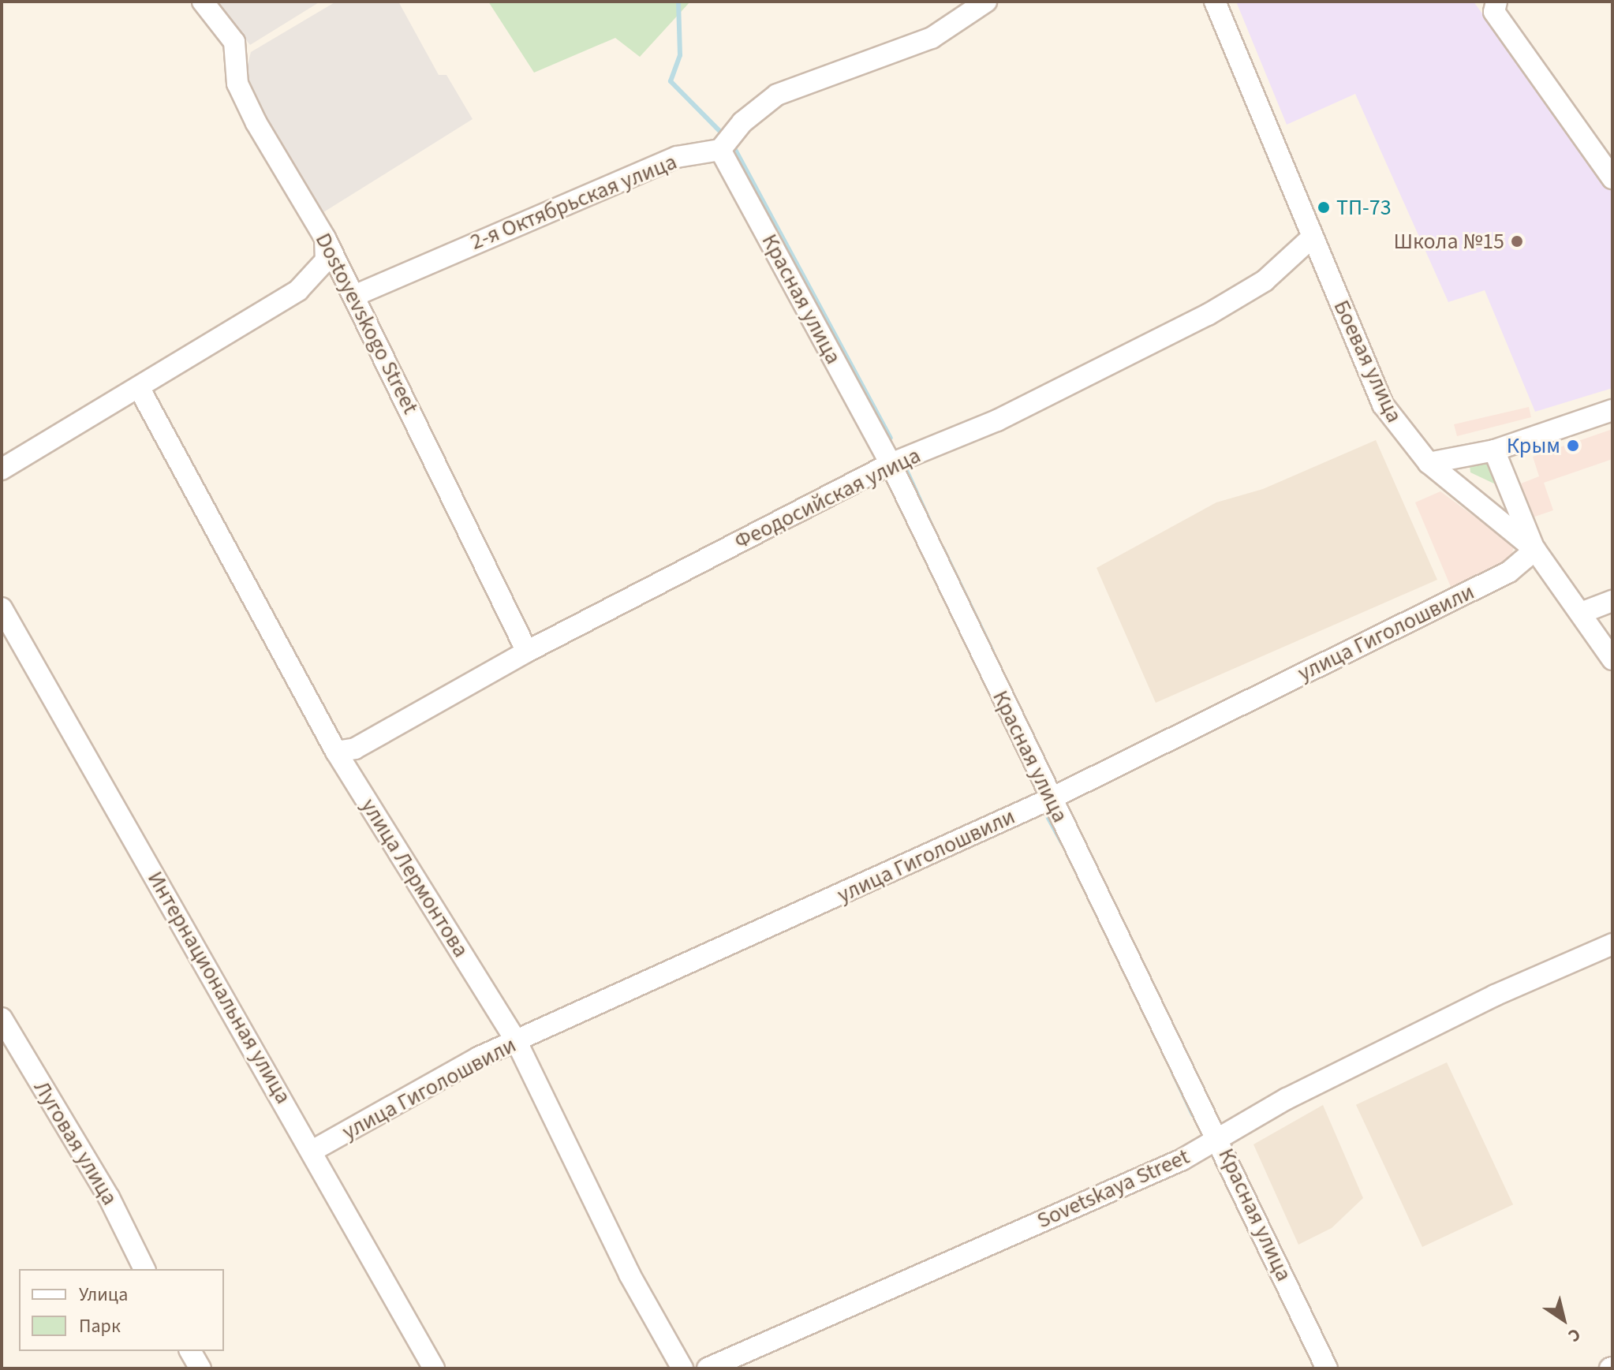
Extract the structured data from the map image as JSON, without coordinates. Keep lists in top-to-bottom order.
{
  "streets": {
    "street": [
      "2-я Октябрьская улица",
      "Красная улица",
      "Dostoyevskogo Street",
      "Боевая улица",
      "Феодосийская улица",
      "улица Гиголошвили",
      "улица Лермонтова",
      "Интернациональная улица",
      "Луговая улица",
      "Sovetskaya Street"
    ]
  },
  "crossings": [
    ["2-я Октябрьская улица", "Красная улица"],
    ["2-я Октябрьская улица", "Dostoyevskogo Street"],
    ["Красная улица", "Феодосийская улица"],
    ["Красная улица", "улица Гиголошвили"],
    ["Красная улица", "Sovetskaya Street"],
    ["Dostoyevskogo Street", "Феодосийская улица"],
    ["Боевая улица", "Феодосийская улица"],
    ["Боевая улица", "улица Гиголошвили"],
    ["Феодосийская улица", "улица Лермонтова"],
    ["улица Гиголошвили", "улица Лермонтова"],
    ["улица Гиголошвили", "Интернациональная улица"]
  ],
  "places": ["ТП-73", "Школа №15", "Крым"],
  "legend": ["Улица", "Парк"],
  "north": "bottom right"
}
